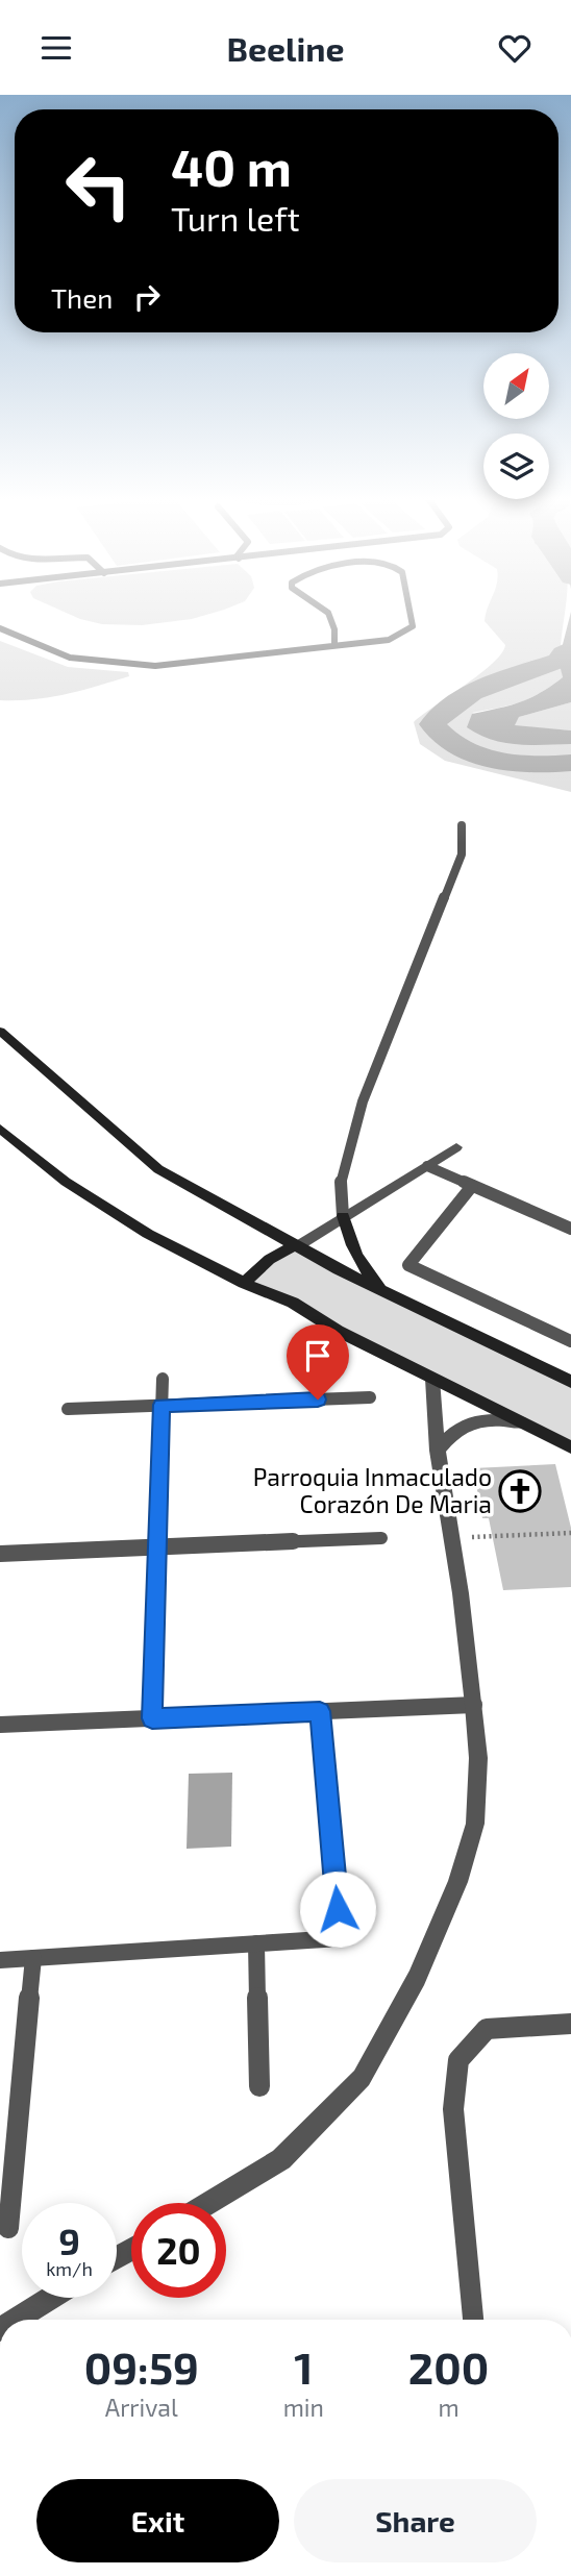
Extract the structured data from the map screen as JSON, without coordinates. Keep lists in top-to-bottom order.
{
  "places": {
    "church": ["Parroquia Inmaculado Corazón De Maria"]
  },
  "north": "top right",
  "page": {
    "header": "Beeline",
    "turn": ["40 m", "Turn left"],
    "then": "Then",
    "speed": "9 km/h",
    "limit": "20",
    "eta": [
      "09:59",
      "Arrival",
      "1",
      "min",
      "200",
      "m"
    ],
    "buttons": ["Exit", "Share"]
  }
}
